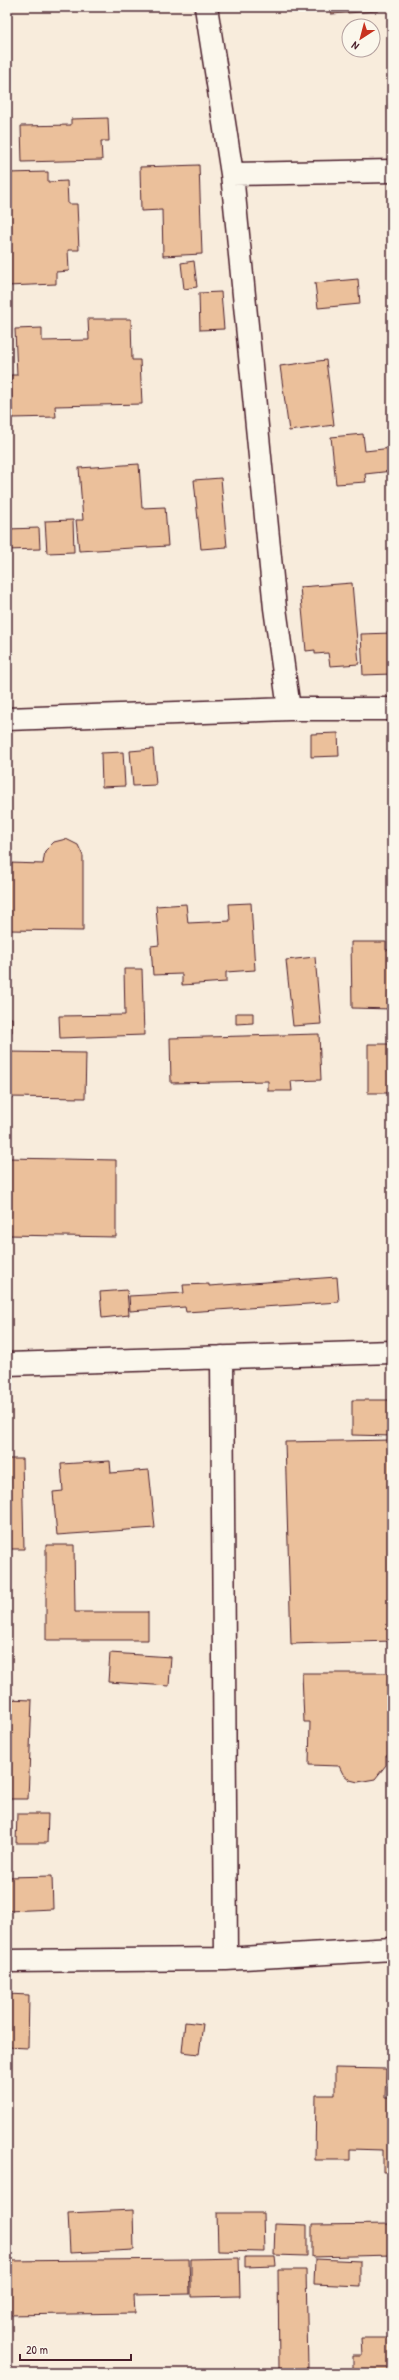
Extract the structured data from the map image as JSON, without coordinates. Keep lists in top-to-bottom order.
{
  "scale_bar": "20 m",
  "north": "bottom left"
}
